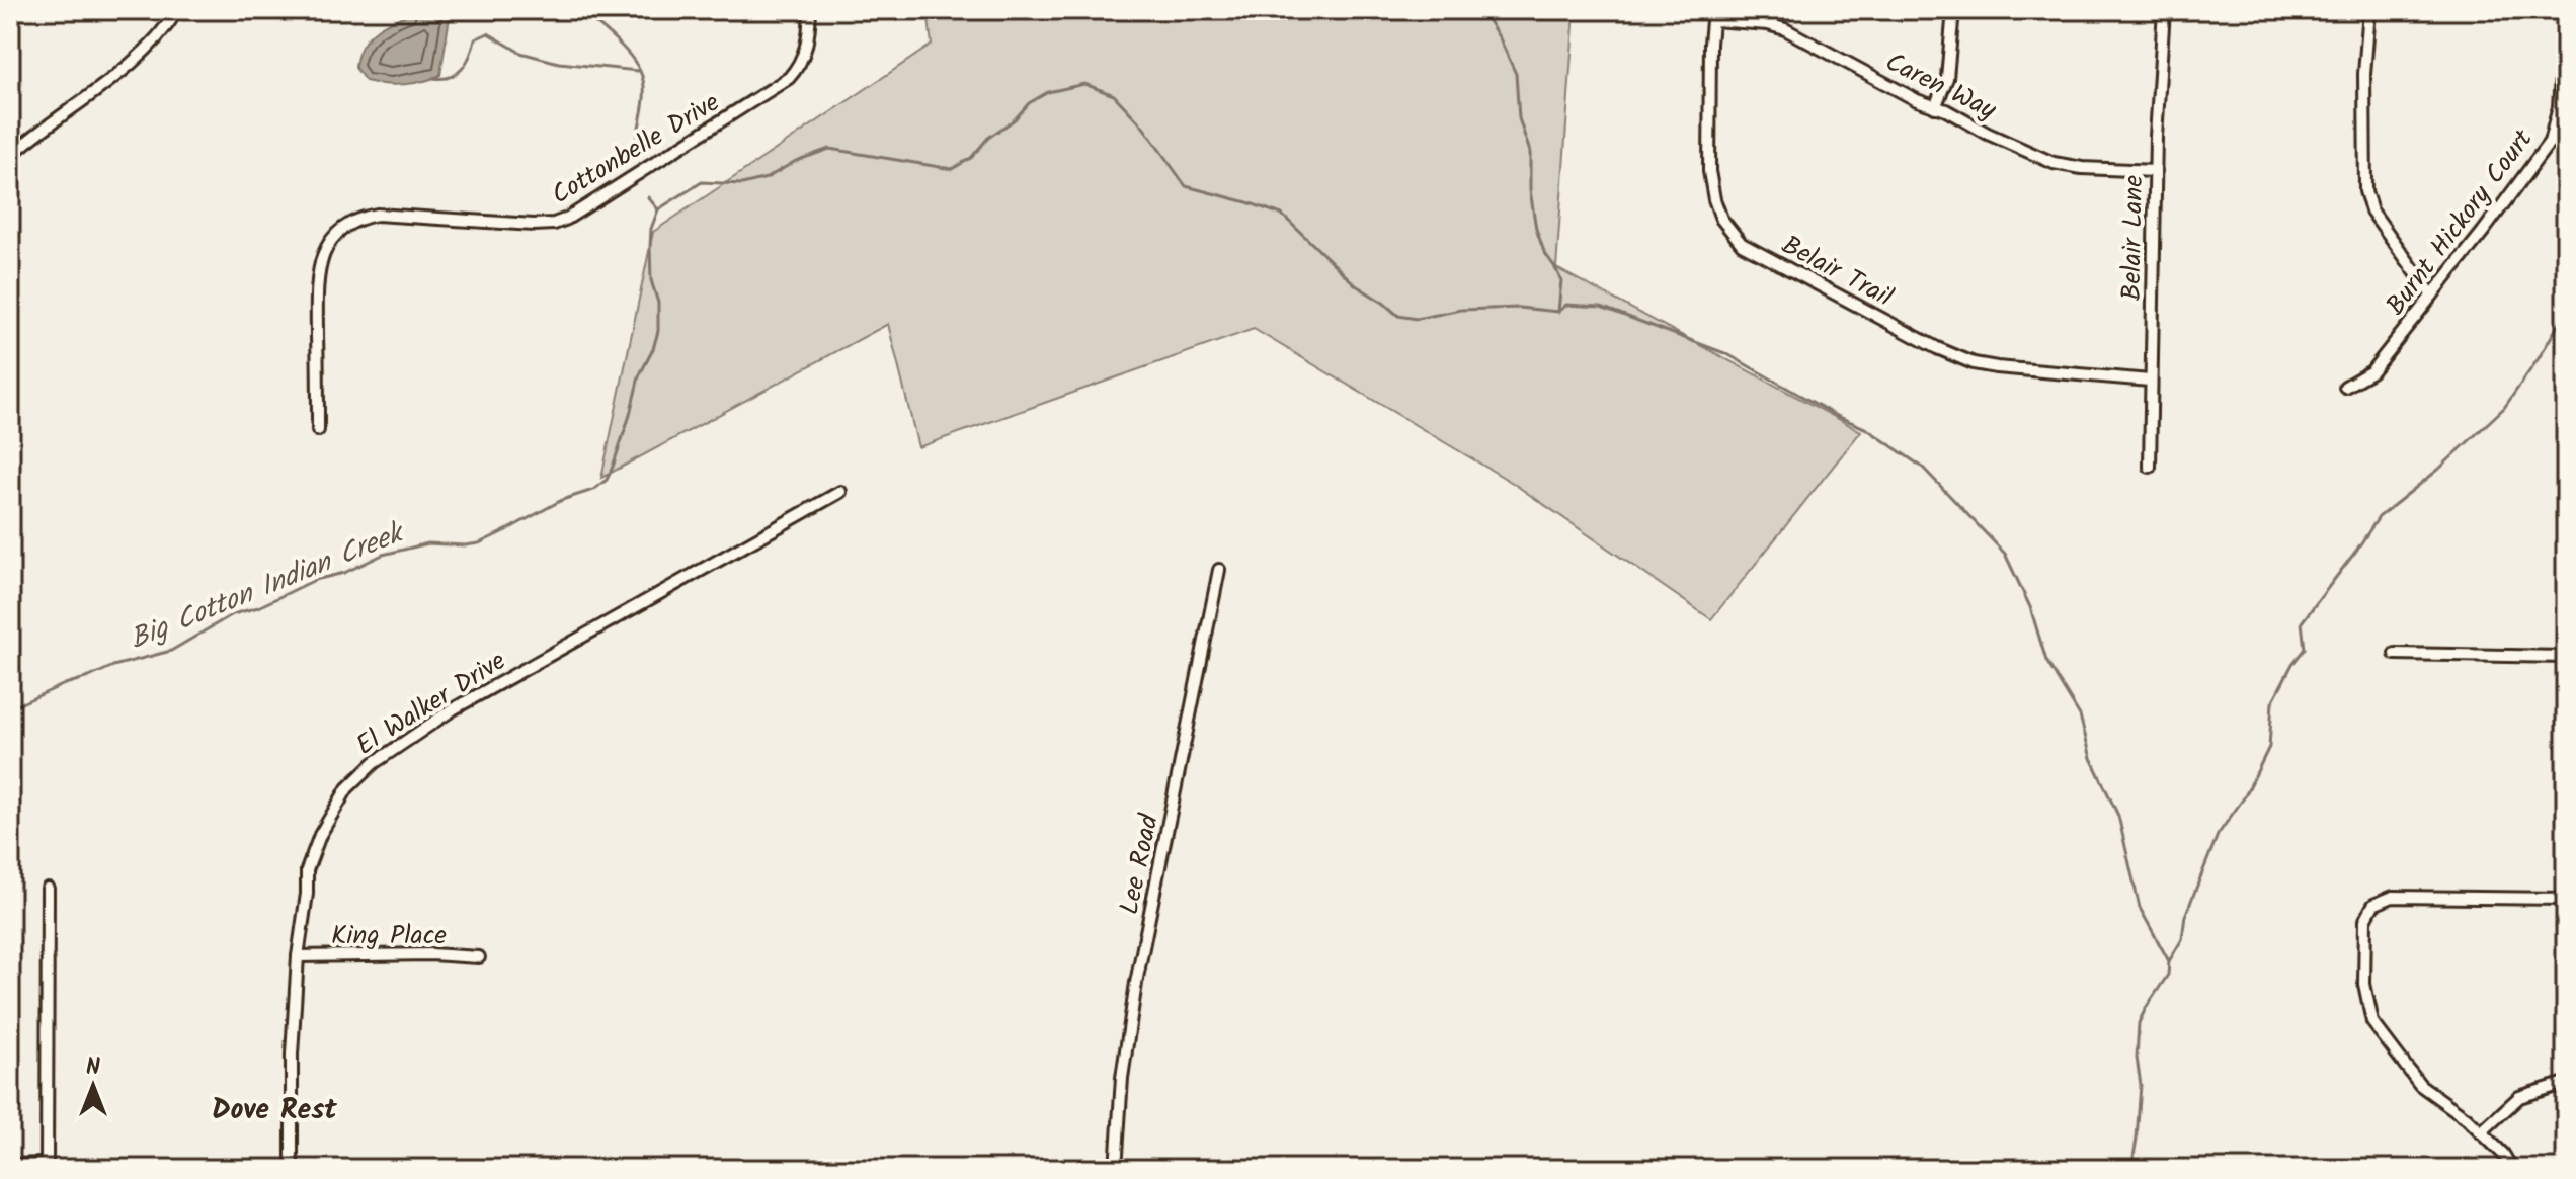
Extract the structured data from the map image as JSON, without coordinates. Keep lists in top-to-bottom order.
{
  "streets": {
    "street": [
      "Caren Way",
      "Cottonbelle Drive",
      "Burnt Hickory Court",
      "Belair Lane",
      "Belair Trail",
      "El Walker Drive",
      "Lee Road",
      "King Place"
    ]
  },
  "crossings": [
    ["Caren Way", "Belair Lane"],
    ["Caren Way", "Belair Trail"],
    ["Belair Lane", "Belair Trail"],
    ["El Walker Drive", "King Place"]
  ],
  "districts": ["Dove Rest"],
  "water": ["Big Cotton Indian Creek"],
  "north": "top"
}
